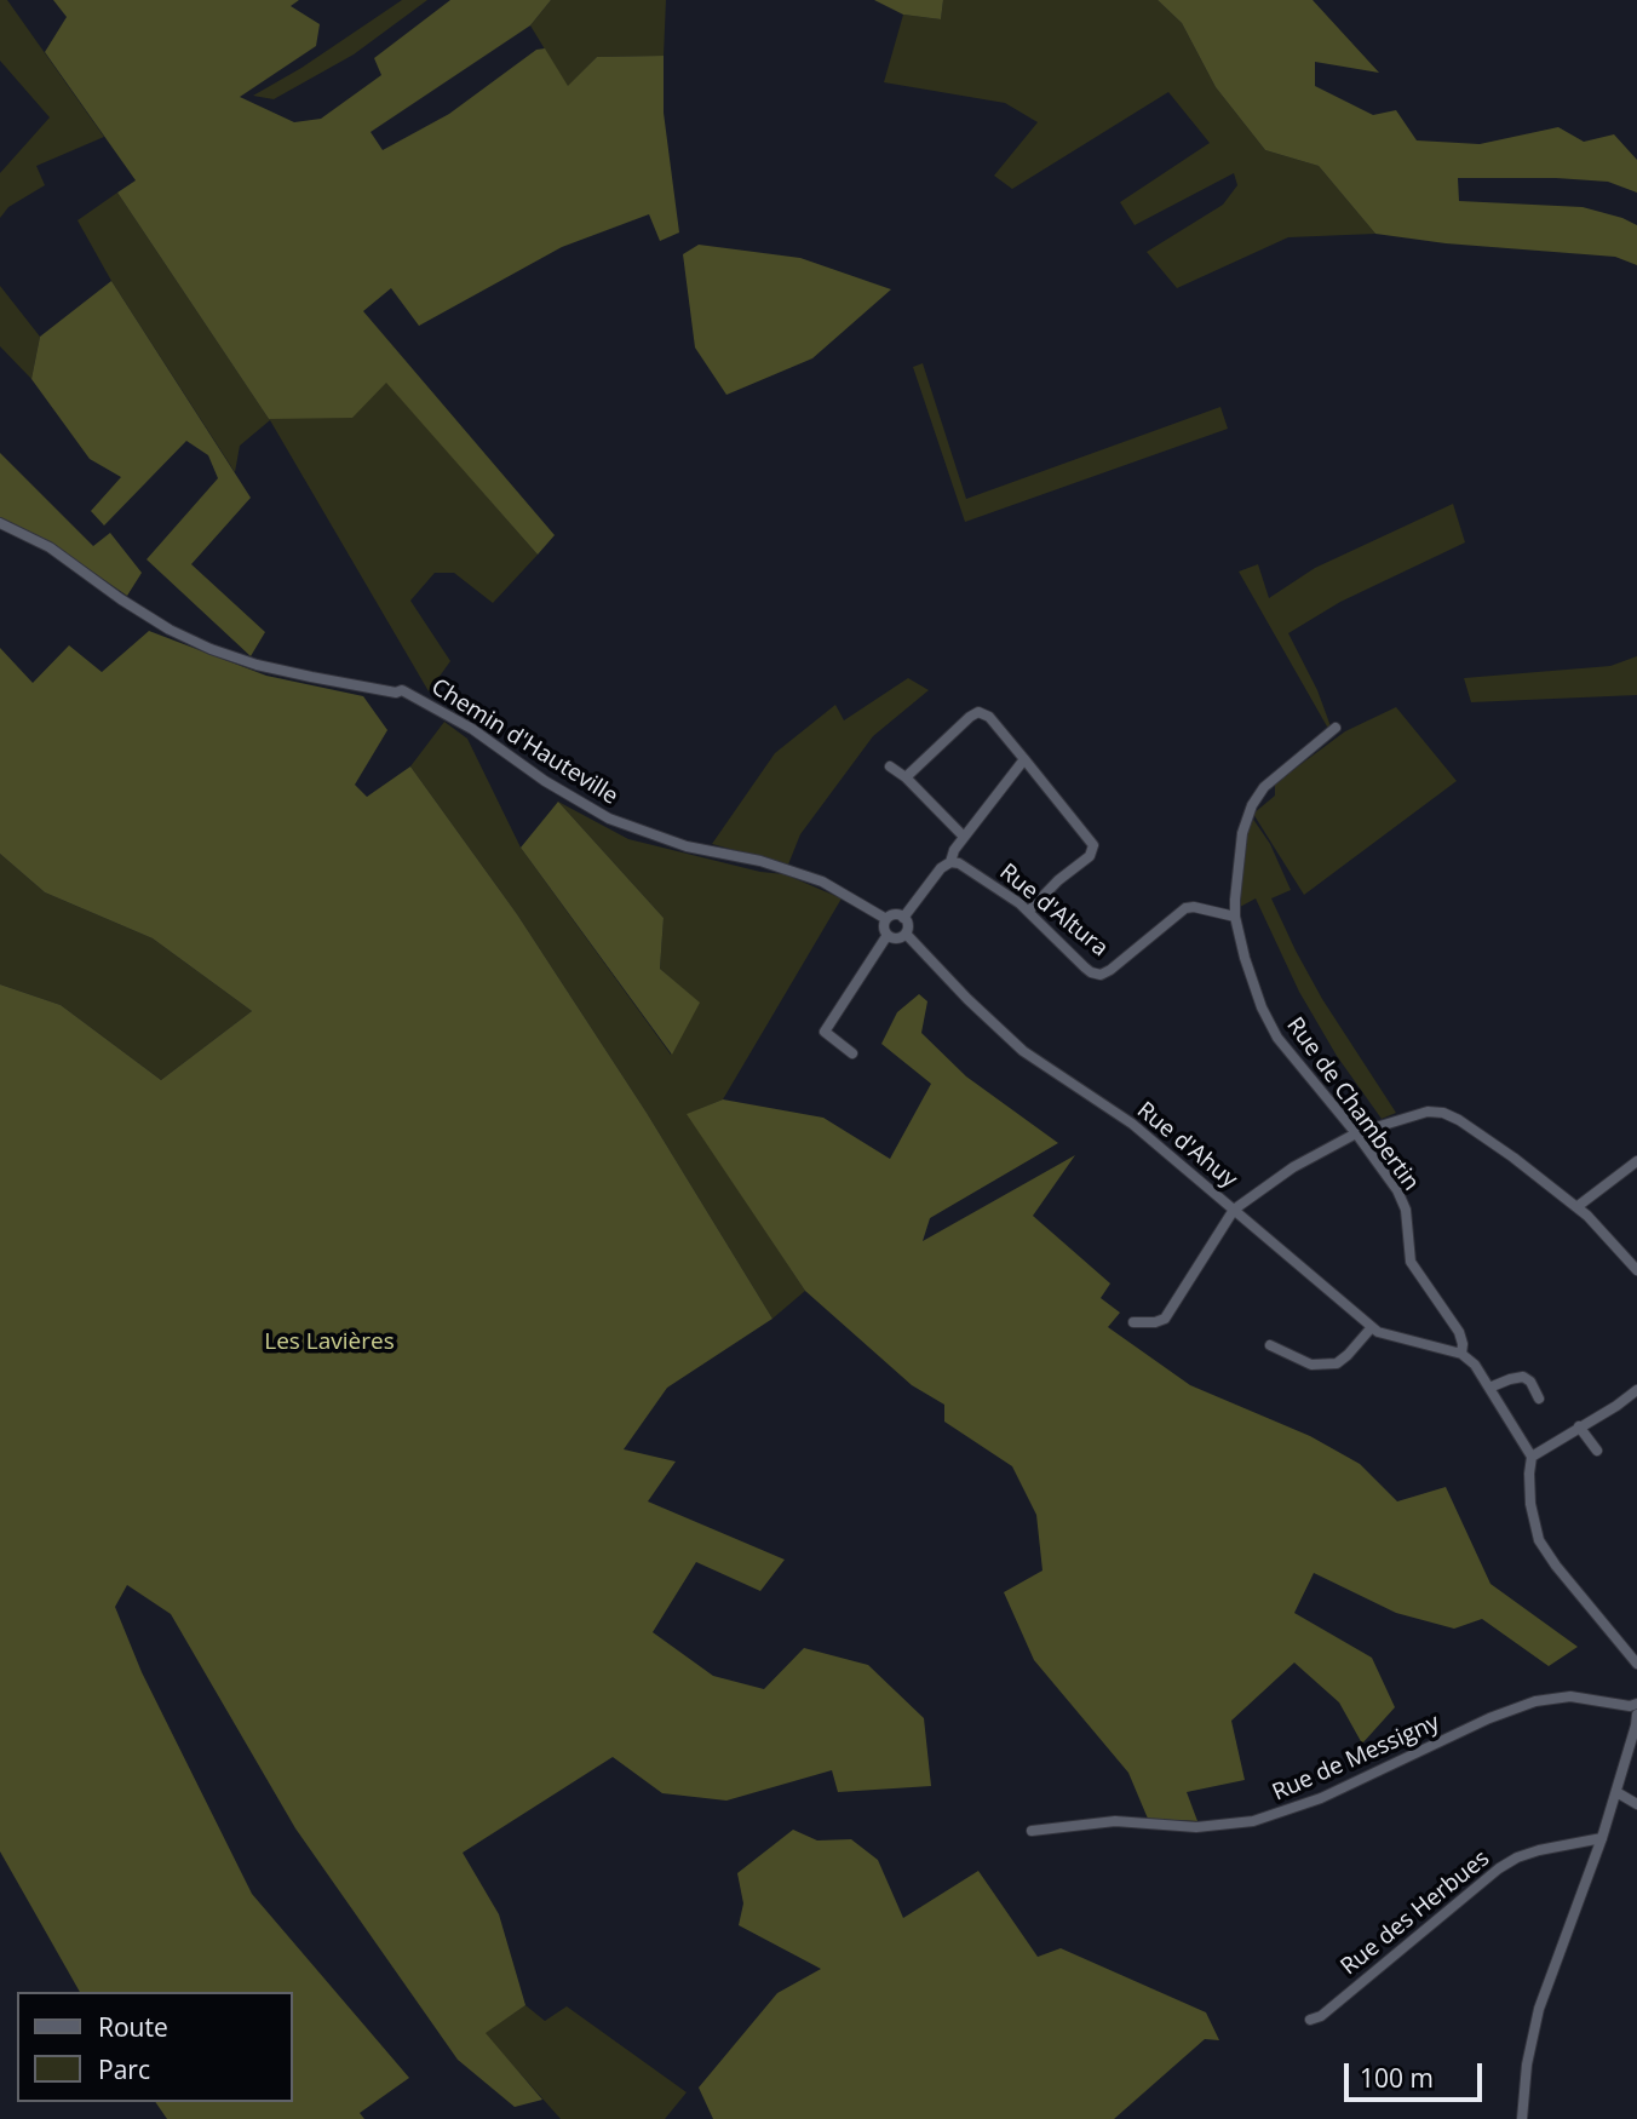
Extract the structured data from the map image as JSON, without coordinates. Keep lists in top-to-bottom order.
{
  "streets": {
    "street": [
      "Chemin d'Hauteville",
      "Rue d'Altura",
      "Rue de Chambertin",
      "Rue d'Ahuy",
      "Rue de Messigny",
      "Rue des Herbues"
    ]
  },
  "crossings": [
    ["Chemin d'Hauteville", "Rue d'Ahuy"],
    ["Rue d'Altura", "Rue de Chambertin"],
    ["Rue de Chambertin", "Rue d'Ahuy"]
  ],
  "parks": ["Les Lavières"],
  "legend": ["Route", "Parc"],
  "scale_bar": "100 m"
}
